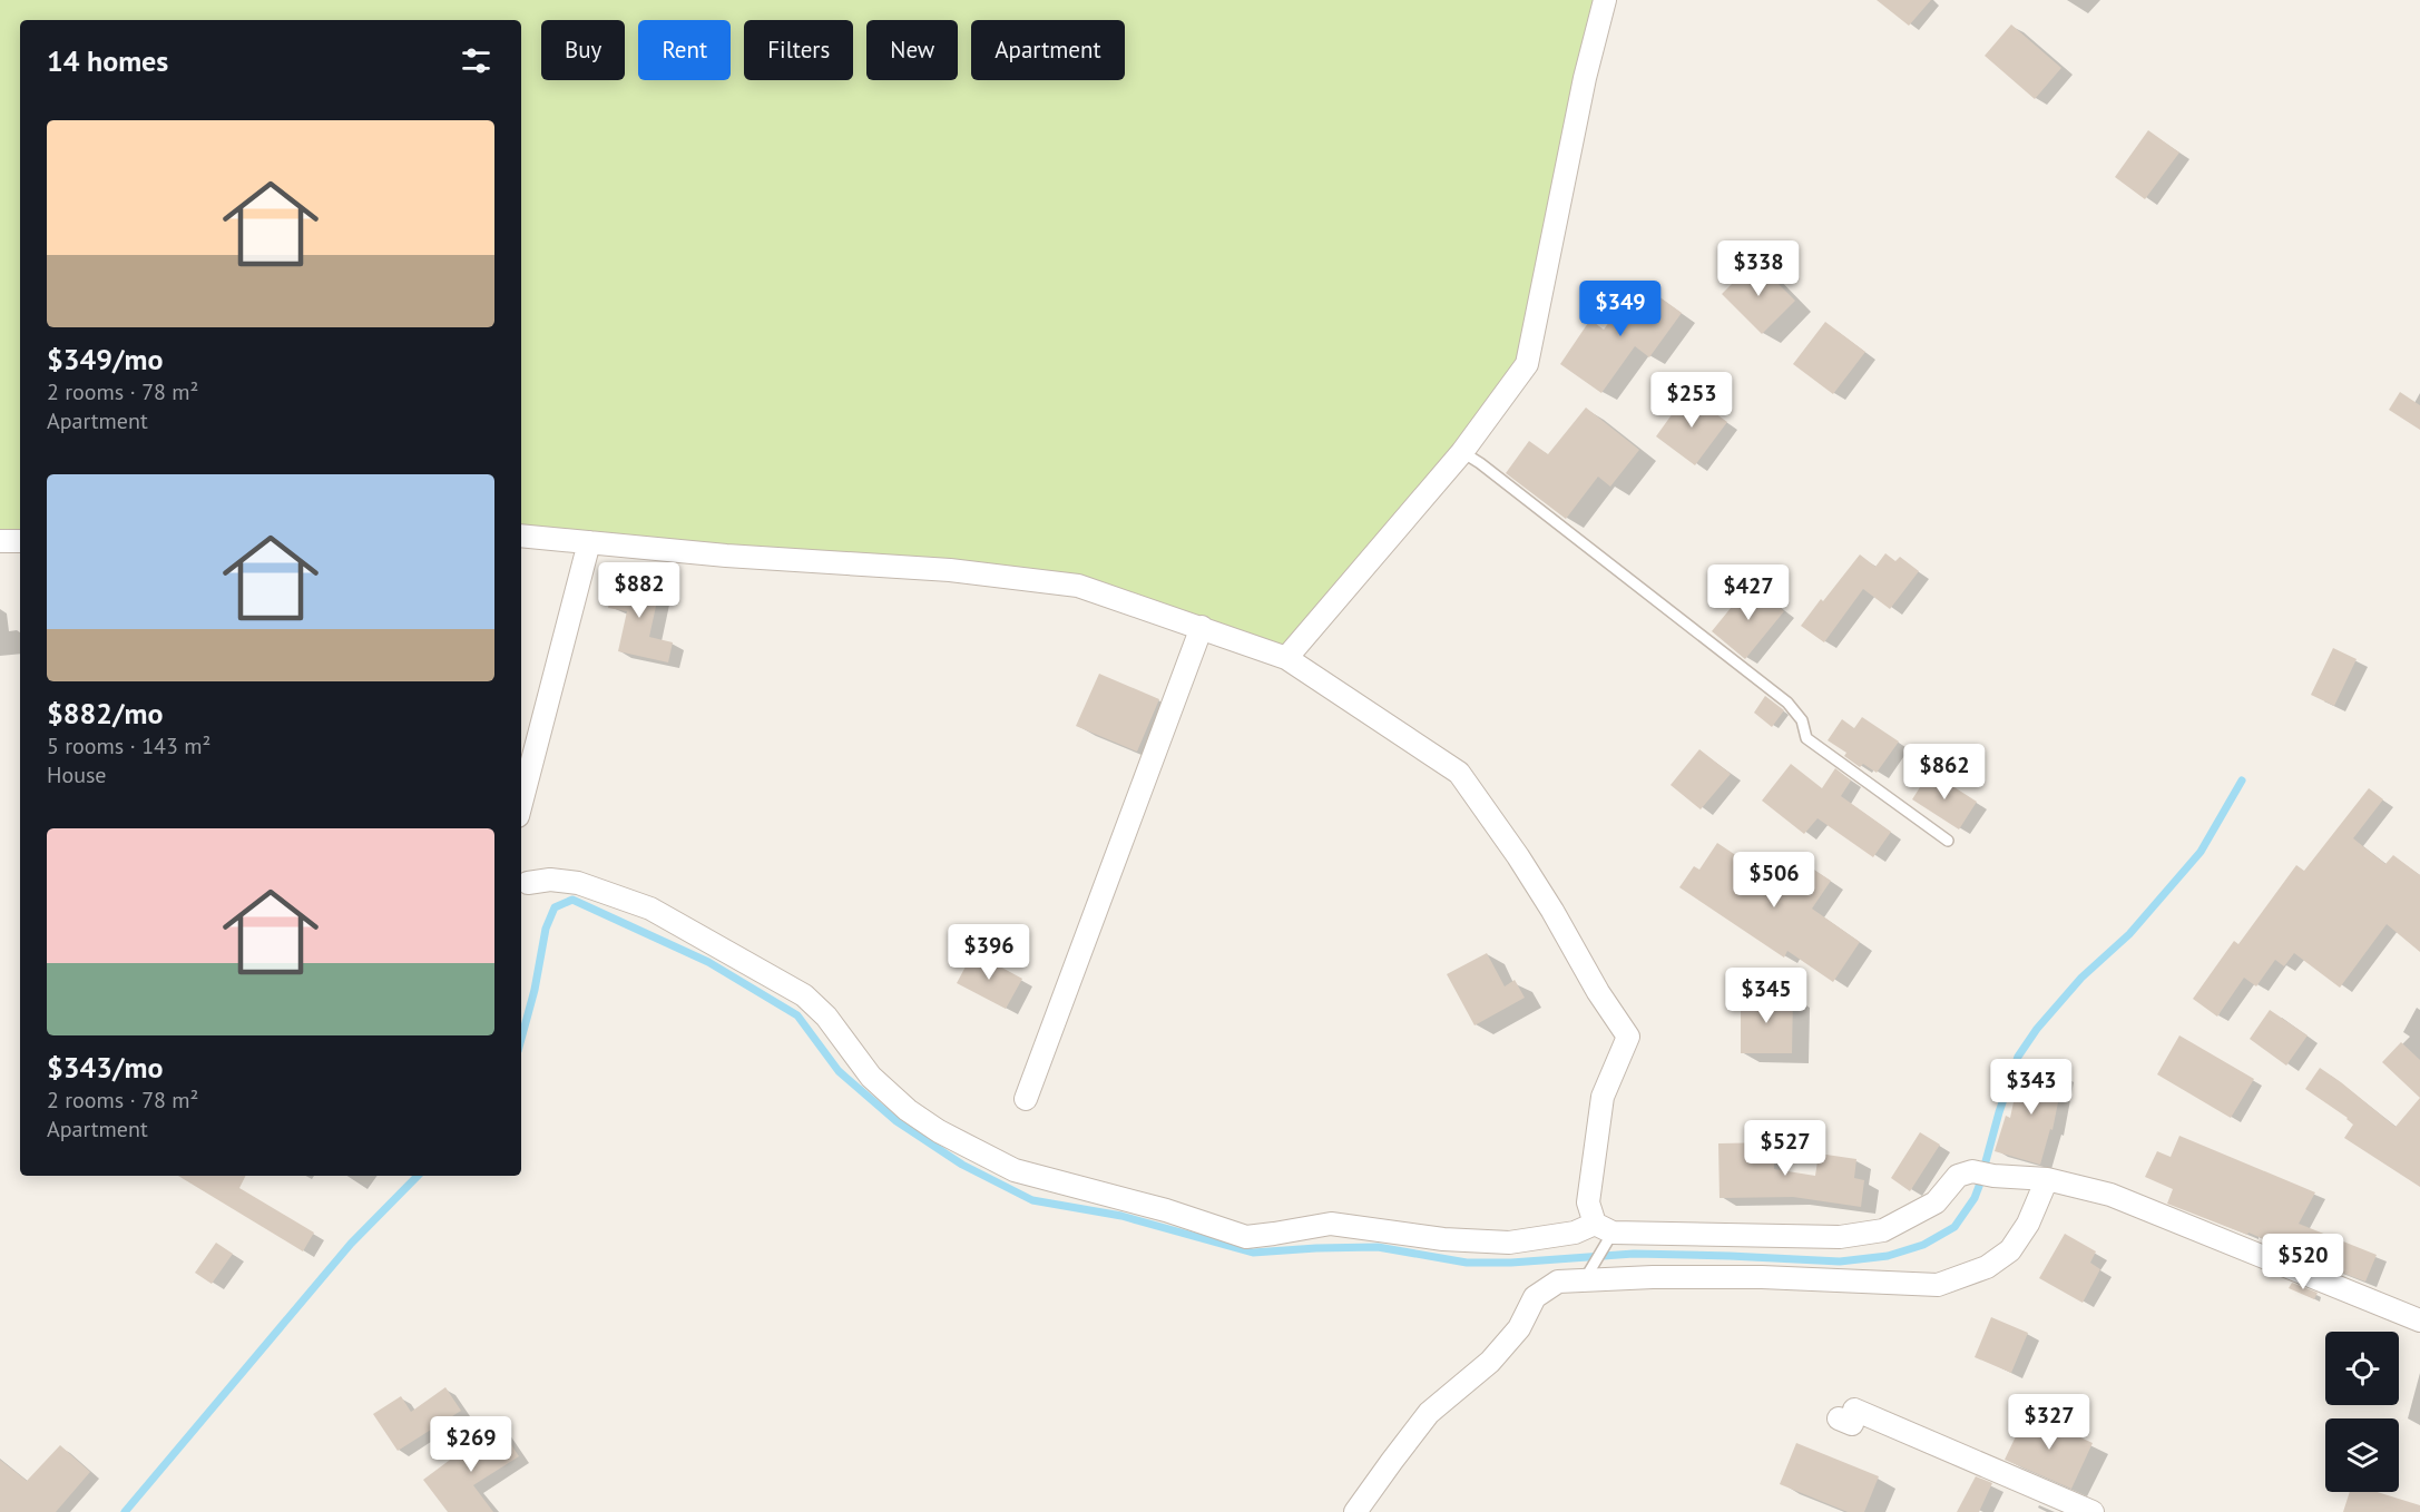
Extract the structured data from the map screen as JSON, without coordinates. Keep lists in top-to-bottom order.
{
  "page": {
    "chip": [
      "Buy",
      "Rent",
      "Filters",
      "New",
      "Apartment"
    ],
    "heading": "14 homes",
    "list": [
      {
        "name": "$349/mo",
        "note": "2 rooms · 78 m² · Apartment"
      },
      {
        "name": "$882/mo",
        "note": "5 rooms · 143 m² · House"
      },
      {
        "name": "$343/mo",
        "note": "2 rooms · 78 m² · Apartment"
      }
    ],
    "price": [
      "$338",
      "$349",
      "$253",
      "$882",
      "$427",
      "$862",
      "$506",
      "$396",
      "$345",
      "$343",
      "$527",
      "$520",
      "$327",
      "$269"
    ]
  }
}
